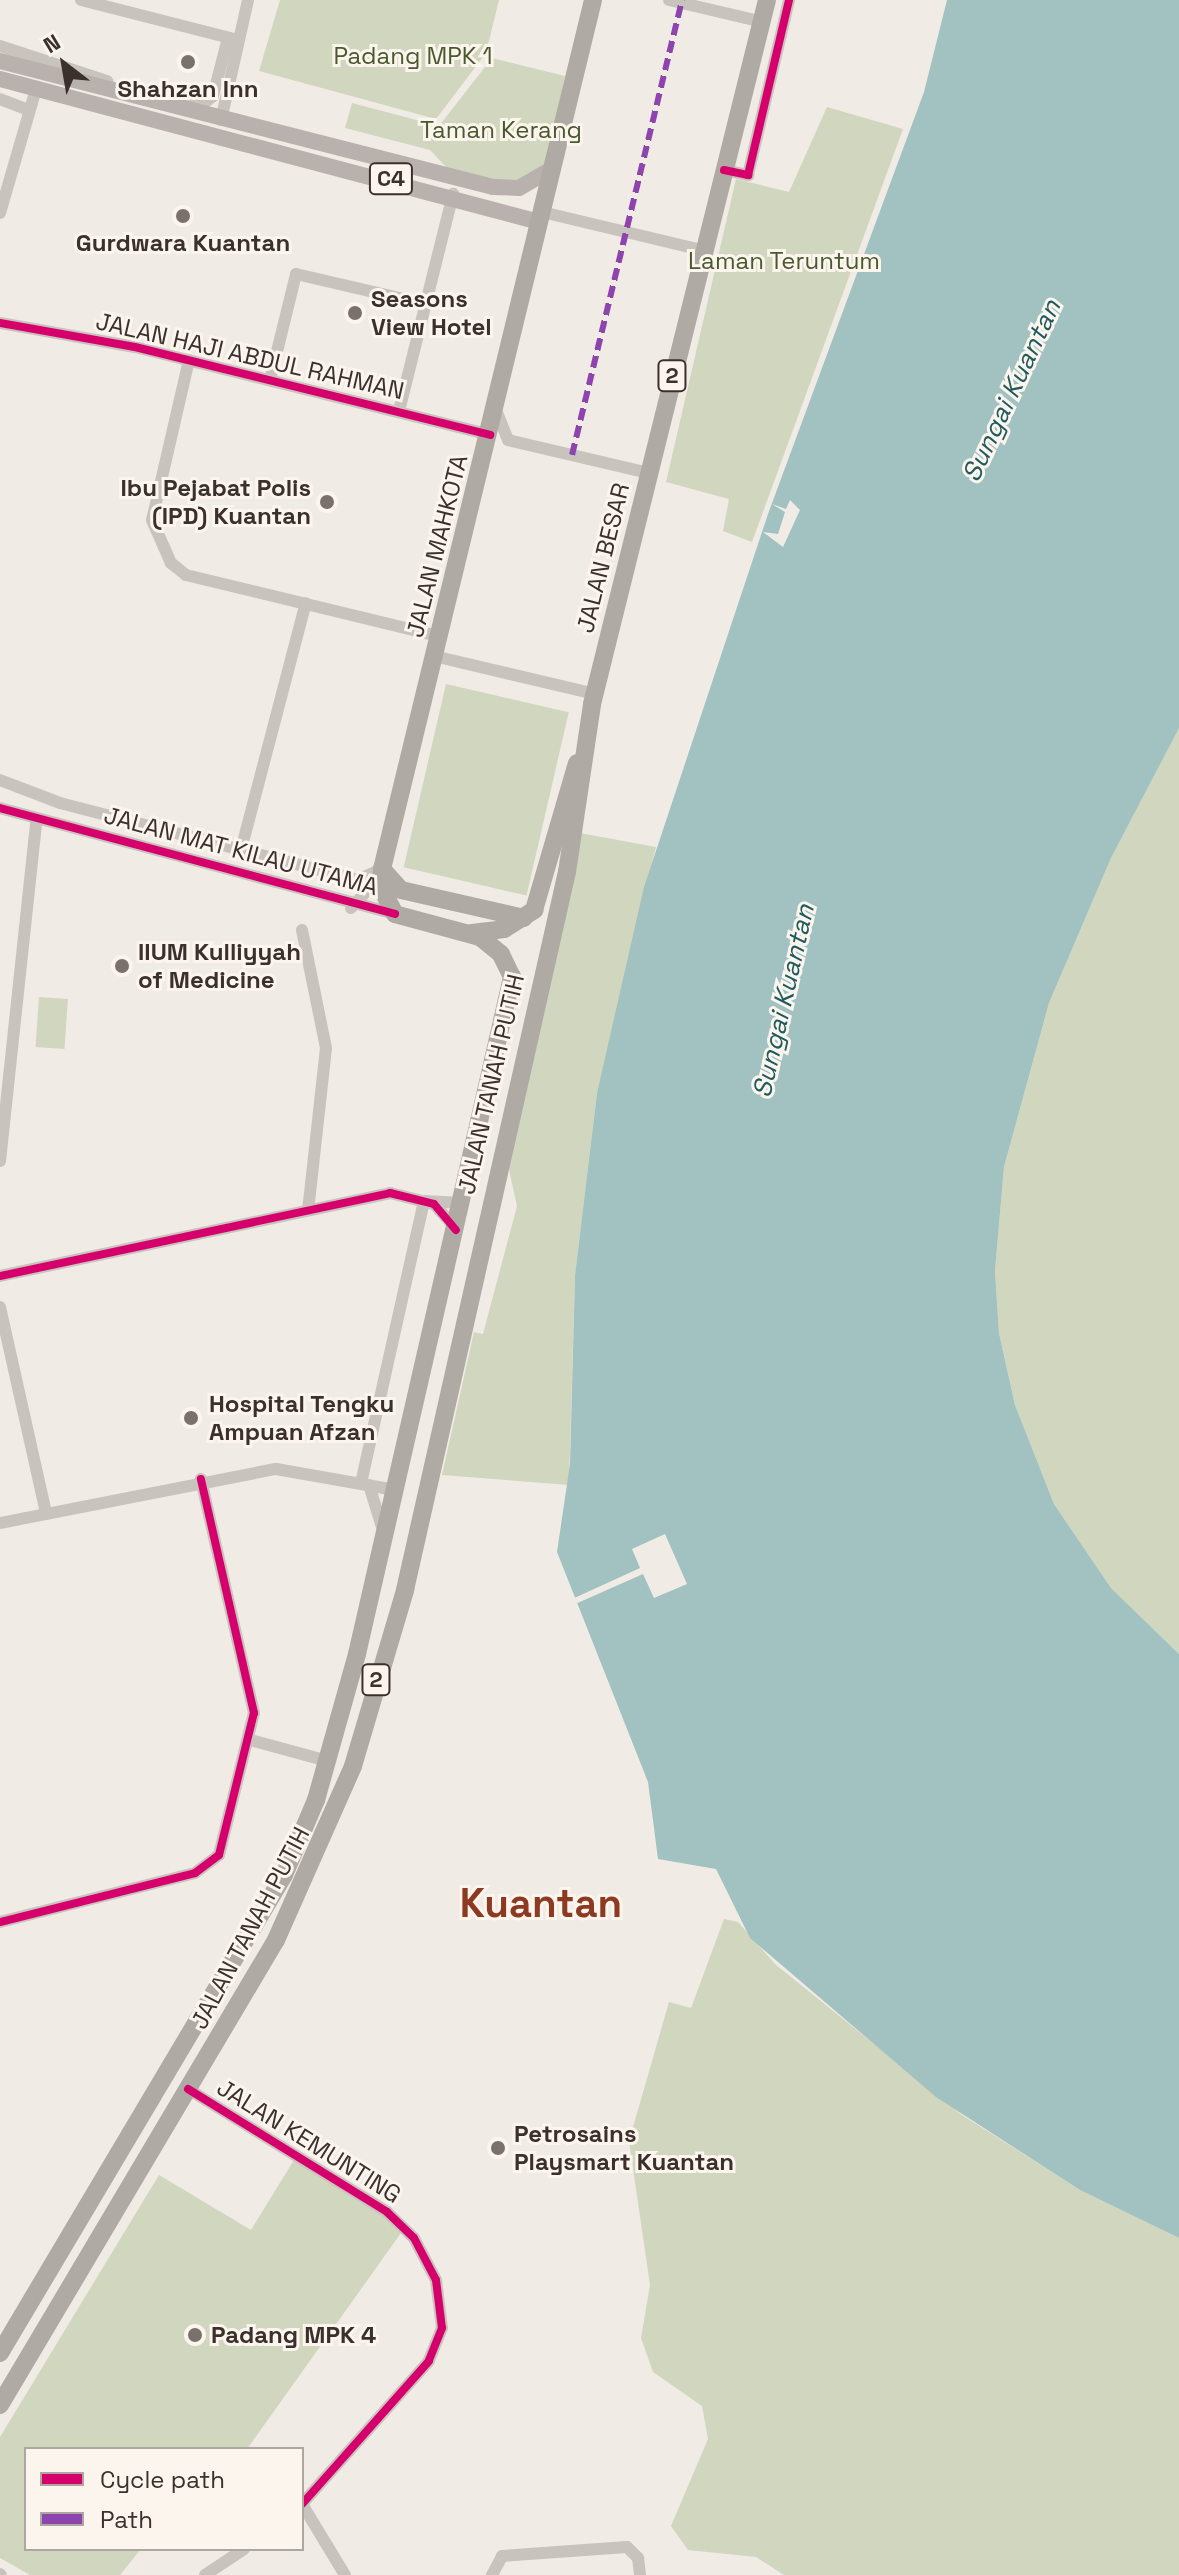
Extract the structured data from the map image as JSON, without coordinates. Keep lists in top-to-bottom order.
{
  "streets": {
    "highway": [
      "2",
      "JALAN MAHKOTA",
      "JALAN BESAR",
      "JALAN MAT KILAU UTAMA",
      "JALAN TANAH PUTIH"
    ],
    "main road": ["C4"],
    "street": ["JALAN HAJI ABDUL RAHMAN", "JALAN KEMUNTING"]
  },
  "crossings": [
    ["C4", "JALAN MAHKOTA"],
    ["JALAN HAJI ABDUL RAHMAN", "JALAN MAHKOTA"],
    ["JALAN MAHKOTA", "JALAN MAT KILAU UTAMA"],
    ["JALAN BESAR", "JALAN TANAH PUTIH"],
    ["JALAN MAT KILAU UTAMA", "JALAN TANAH PUTIH"],
    ["JALAN TANAH PUTIH", "JALAN KEMUNTING"]
  ],
  "districts": ["Kuantan"],
  "water": ["Sungai Kuantan"],
  "parks": ["Padang MPK 1", "Taman Kerang", "Laman Teruntum"],
  "places": [
    "Shahzan Inn",
    "Gurdwara Kuantan",
    "Seasons View Hotel",
    "Ibu Pejabat Polis (IPD) Kuantan",
    "IIUM Kulliyyah of Medicine",
    "Hospital Tengku Ampuan Afzan",
    "Petrosains Playsmart Kuantan",
    "Padang MPK 4"
  ],
  "legend": ["Cycle path", "Path"],
  "north": "top left"
}
